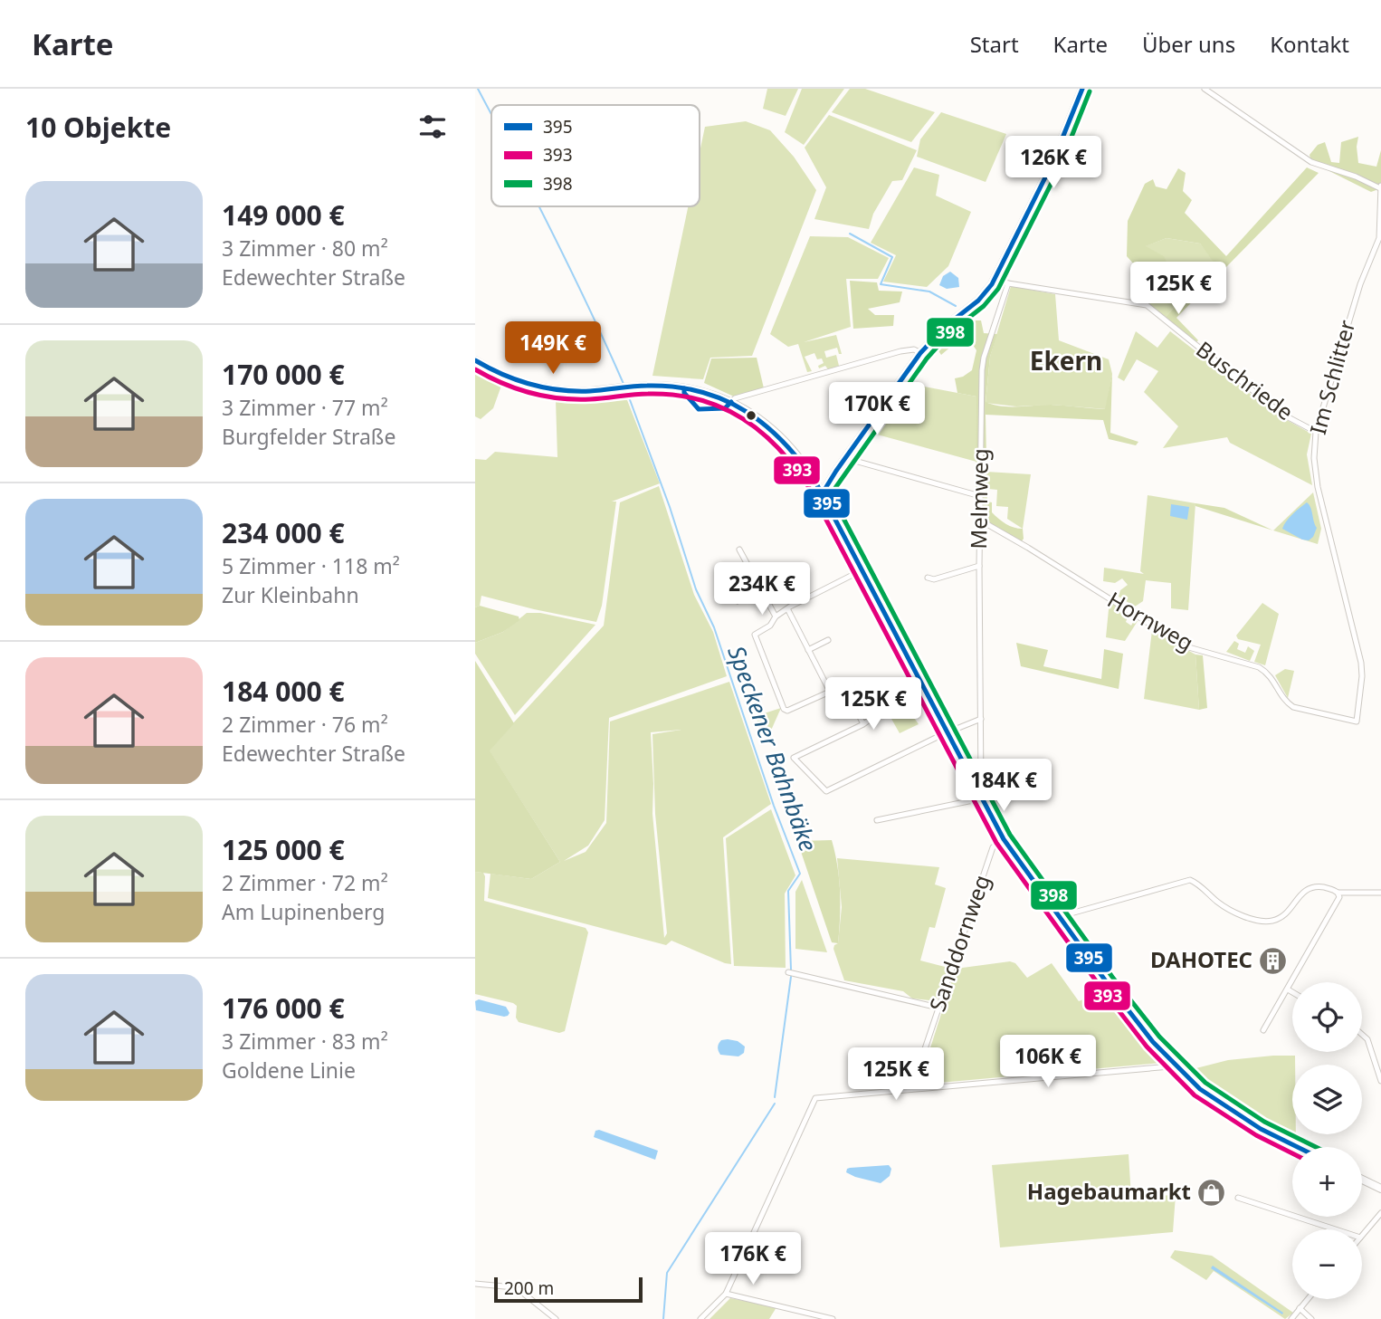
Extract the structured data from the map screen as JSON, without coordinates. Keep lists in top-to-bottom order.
{
  "streets": {
    "street": [
      "Im Schlitter",
      "Buschriede",
      "Melmweg",
      "Hornweg",
      "Sanddornweg"
    ]
  },
  "crossings": [
    ["Im Schlitter", "Buschriede"],
    ["Im Schlitter", "Hornweg"],
    ["Buschriede", "Melmweg"],
    ["Melmweg", "Hornweg"]
  ],
  "districts": ["Ekern"],
  "water": ["Speckener Bahnbäke"],
  "places": {
    "building": ["DAHOTEC"],
    "shop": ["Hagebaumarkt"]
  },
  "lines": ["transit line 395", "transit line 398", "transit line 393"],
  "legend": ["395", "393", "398"],
  "scale_bar": "200 m",
  "page": {
    "header": "Karte",
    "nav": [
      "Start",
      "Karte",
      "Über uns",
      "Kontakt"
    ],
    "heading": "10 Objekte",
    "price": [
      "126K €",
      "125K €",
      "149K €",
      "170K €",
      "234K €",
      "125K €",
      "184K €",
      "106K €",
      "125K €",
      "176K €"
    ],
    "list": [
      {
        "name": "149 000 €",
        "note": "3 Zimmer · 80 m² · Edewechter Straße"
      },
      {
        "name": "170 000 €",
        "note": "3 Zimmer · 77 m² · Burgfelder Straße"
      },
      {
        "name": "234 000 €",
        "note": "5 Zimmer · 118 m² · Zur Kleinbahn"
      },
      {
        "name": "184 000 €",
        "note": "2 Zimmer · 76 m² · Edewechter Straße"
      },
      {
        "name": "125 000 €",
        "note": "2 Zimmer · 72 m² · Am Lupinenberg"
      },
      {
        "name": "176 000 €",
        "note": "3 Zimmer · 83 m² · Goldene Linie"
      }
    ],
    "map_buttons": ["+", "−"],
    "scale": "200 m"
  }
}
